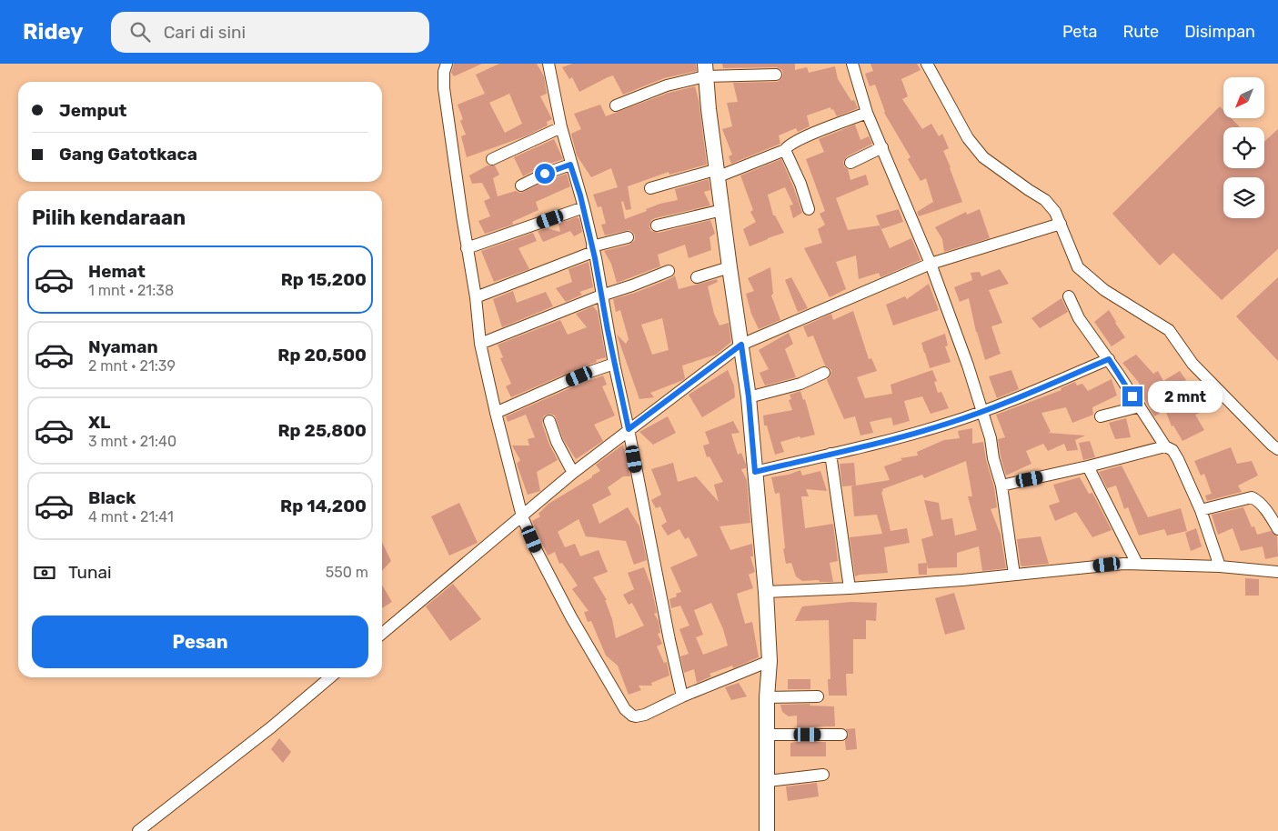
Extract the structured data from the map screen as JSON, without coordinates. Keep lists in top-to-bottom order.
{
  "north": "bottom left",
  "page": {
    "header": "Ridey",
    "search": "Cari di sini",
    "nav": ["Peta", "Rute", "Disimpan"],
    "banner": ["Jemput", "Gang Gatotkaca"],
    "heading": "Pilih kendaraan",
    "list": [
      {
        "name": "Hemat",
        "note": "1 mnt · 21:38",
        "value": "Rp 15,200"
      },
      {
        "name": "Nyaman",
        "note": "2 mnt · 21:39",
        "value": "Rp 20,500"
      },
      {
        "name": "XL",
        "note": "3 mnt · 21:40",
        "value": "Rp 25,800"
      },
      {
        "name": "Black",
        "note": "4 mnt · 21:41",
        "value": "Rp 14,200"
      }
    ],
    "bubble": "2 mnt",
    "pay": ["Tunai", "550 m"],
    "buttons": "Pesan"
  }
}
